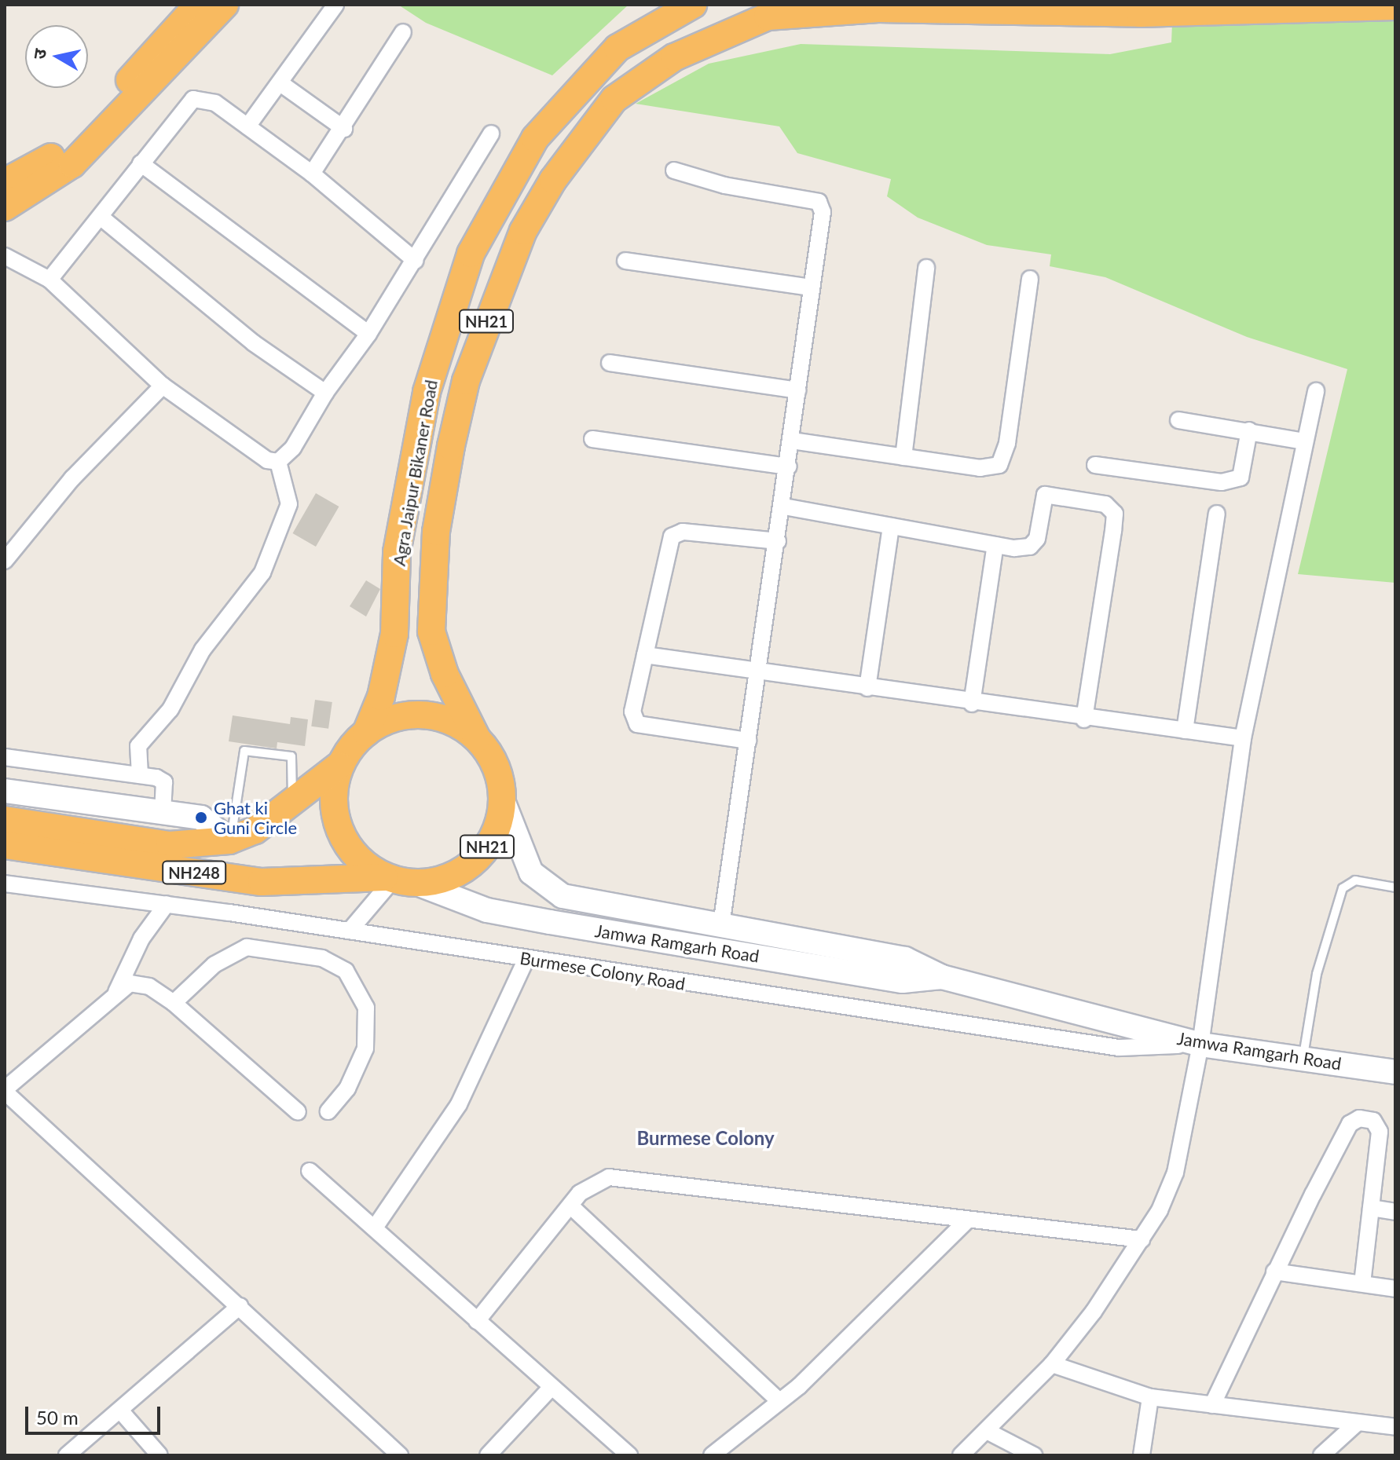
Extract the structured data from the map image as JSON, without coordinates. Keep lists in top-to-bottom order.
{
  "streets": {
    "highway": [
      "NH21",
      "Agra Jaipur Bikaner Road",
      "NH248",
      "Jamwa Ramgarh Road"
    ],
    "street": ["Burmese Colony Road"]
  },
  "crossings": [
    ["NH21", "Agra Jaipur Bikaner Road"],
    ["NH21", "NH248"],
    ["NH21", "Jamwa Ramgarh Road"],
    ["Agra Jaipur Bikaner Road", "NH248"],
    ["Agra Jaipur Bikaner Road", "Jamwa Ramgarh Road"],
    ["NH248", "Jamwa Ramgarh Road"],
    ["Jamwa Ramgarh Road", "Burmese Colony Road"]
  ],
  "districts": ["Burmese Colony"],
  "places": ["Ghat ki Guni Circle"],
  "scale_bar": "50 m",
  "north": "left"
}
